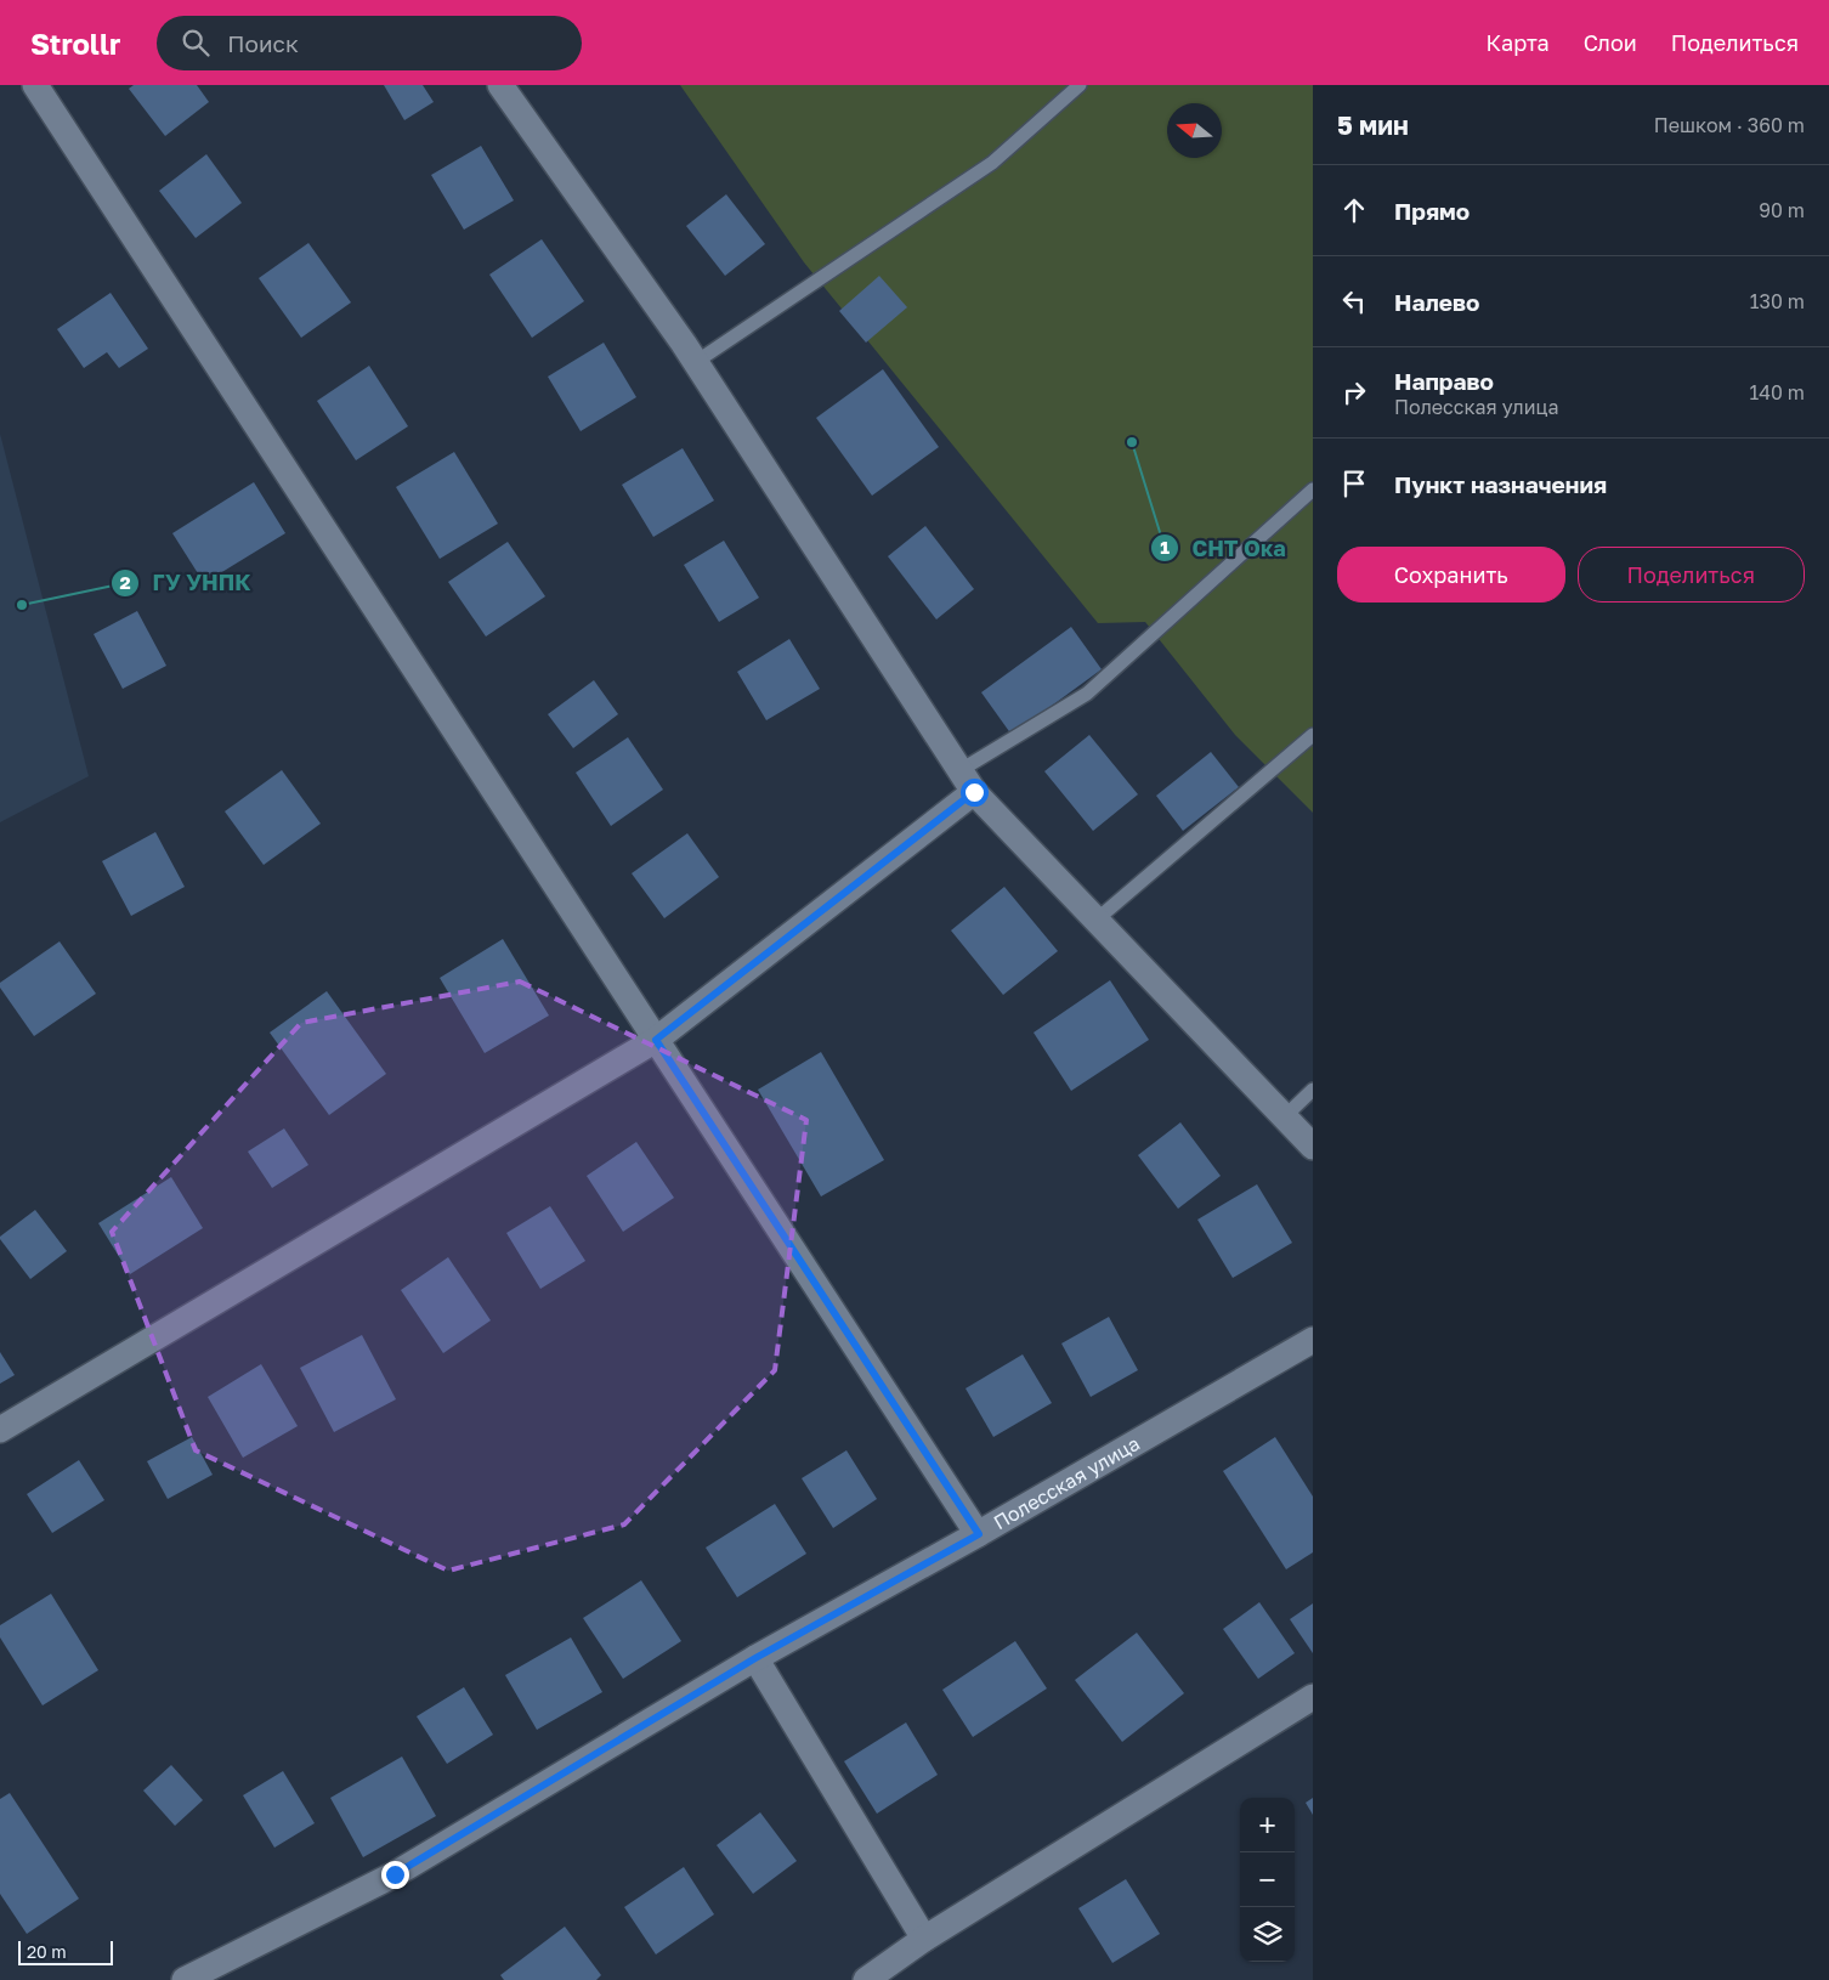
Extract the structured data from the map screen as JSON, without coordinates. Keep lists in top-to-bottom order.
{
  "streets": {
    "street": ["Полесская улица"]
  },
  "places": ["СНТ Ока", "ГУ УНПК"],
  "scale_bar": "20 m",
  "north": "left",
  "page": {
    "header": "Strollr",
    "search": "Поиск",
    "nav": ["Карта", "Слои", "Поделиться"],
    "heading": ["5 мин", "Пешком · 360 m"],
    "list": [
      ["Прямо", "90 m"],
      ["Налево", "130 m"],
      ["Направо", "Полесская улица", "140 m"],
      "Пункт назначения"
    ],
    "buttons": ["Сохранить", "Поделиться"],
    "map_buttons": ["+", "−"],
    "scale": "20 m"
  }
}
